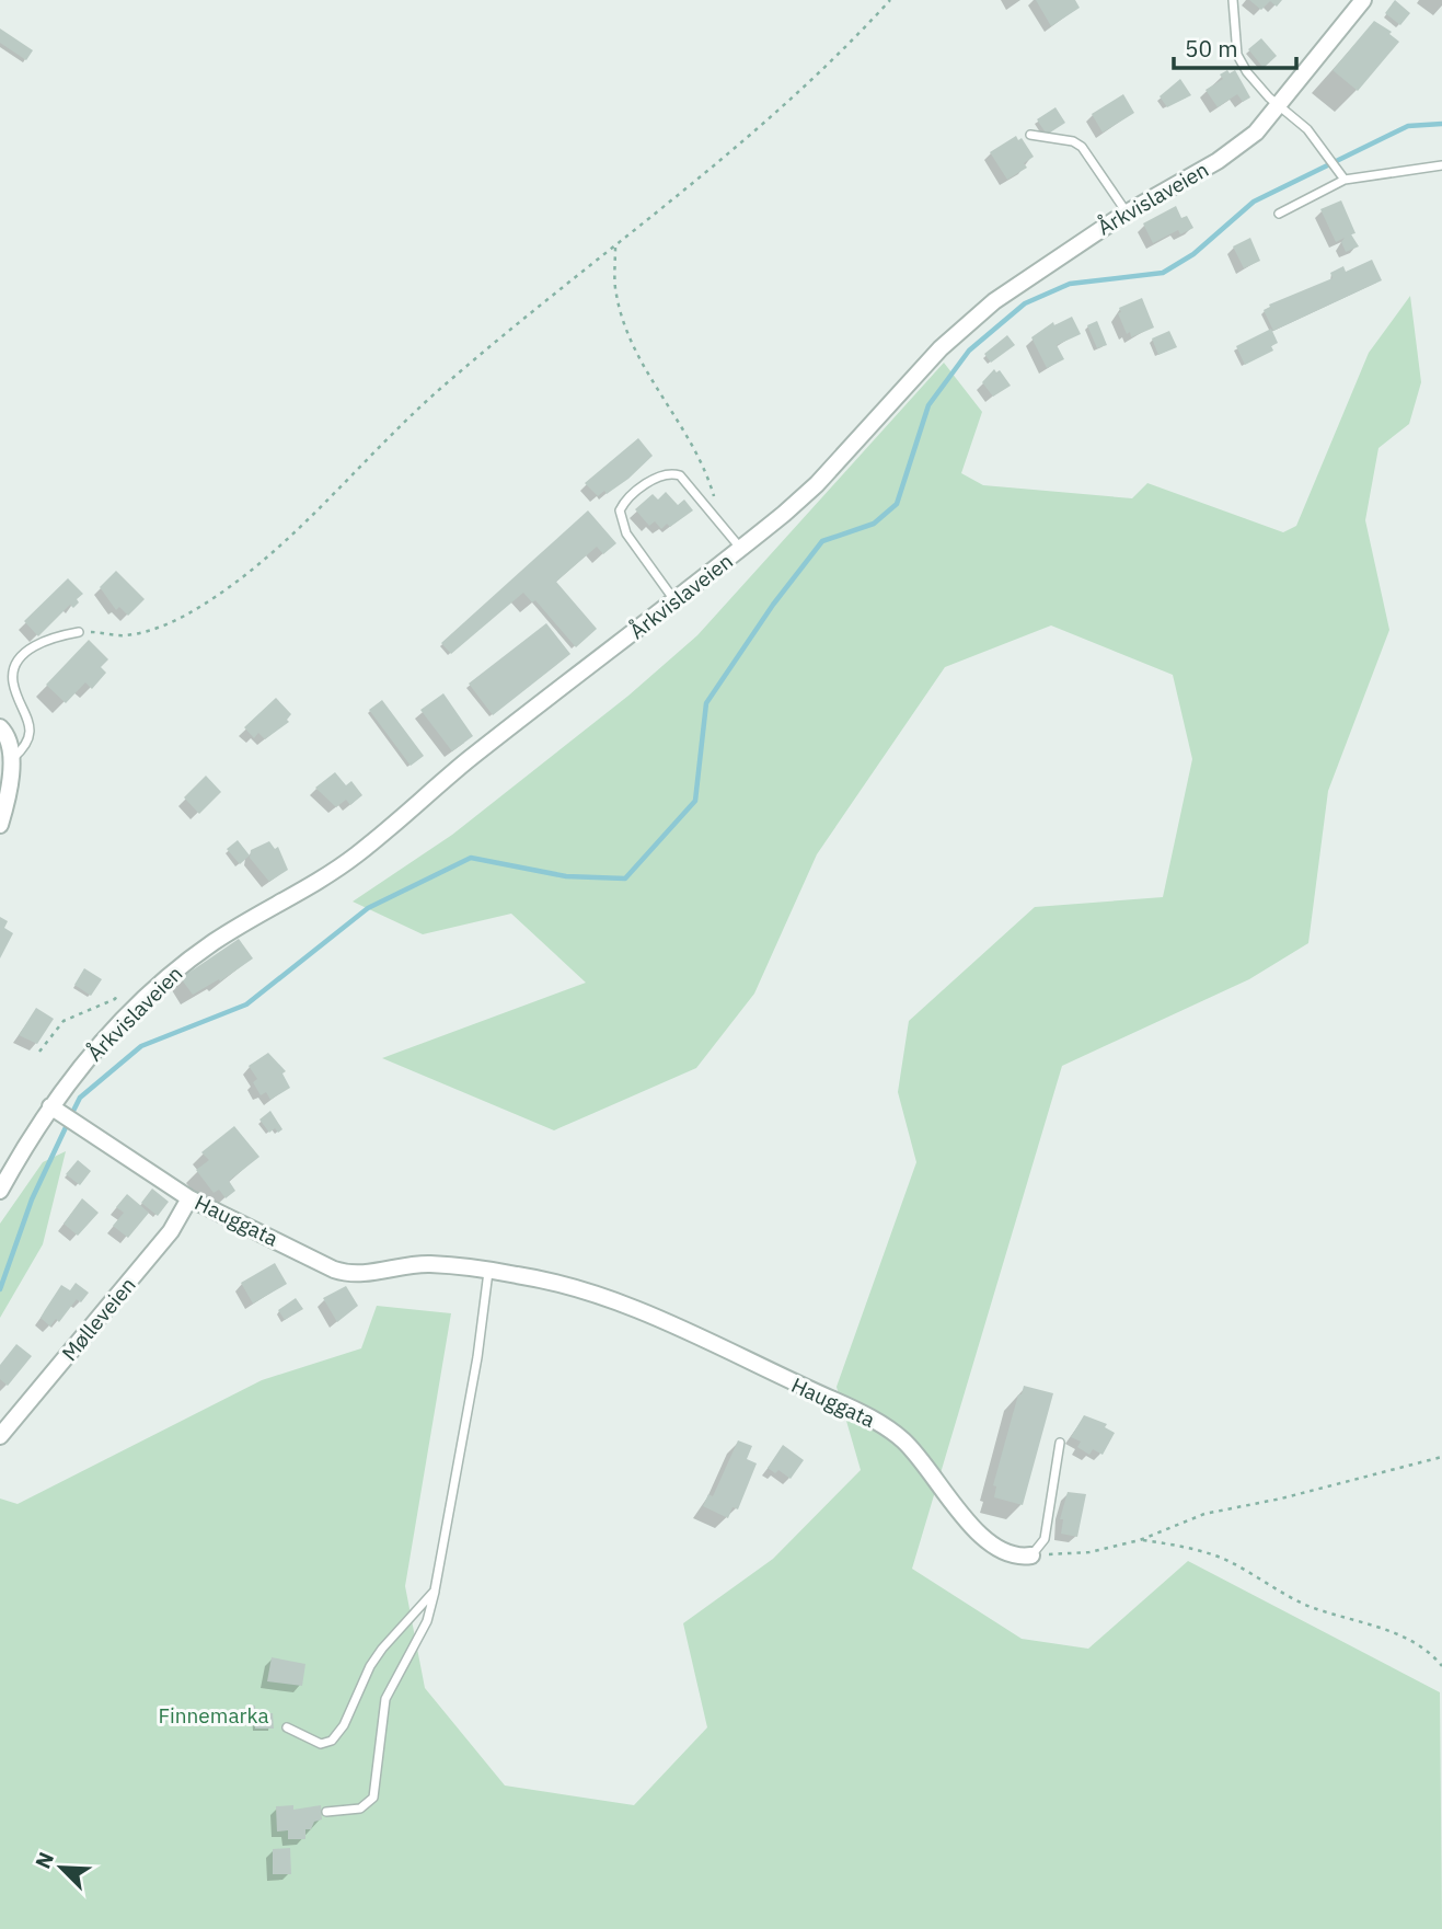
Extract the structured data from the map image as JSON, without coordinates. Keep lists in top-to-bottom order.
{
  "streets": {
    "street": ["Årkvislaveien", "Hauggata", "Mølleveien"]
  },
  "crossings": [
    ["Årkvislaveien", "Hauggata"],
    ["Hauggata", "Mølleveien"]
  ],
  "parks": ["Finnemarka"],
  "scale_bar": "50 m",
  "north": "top left"
}
